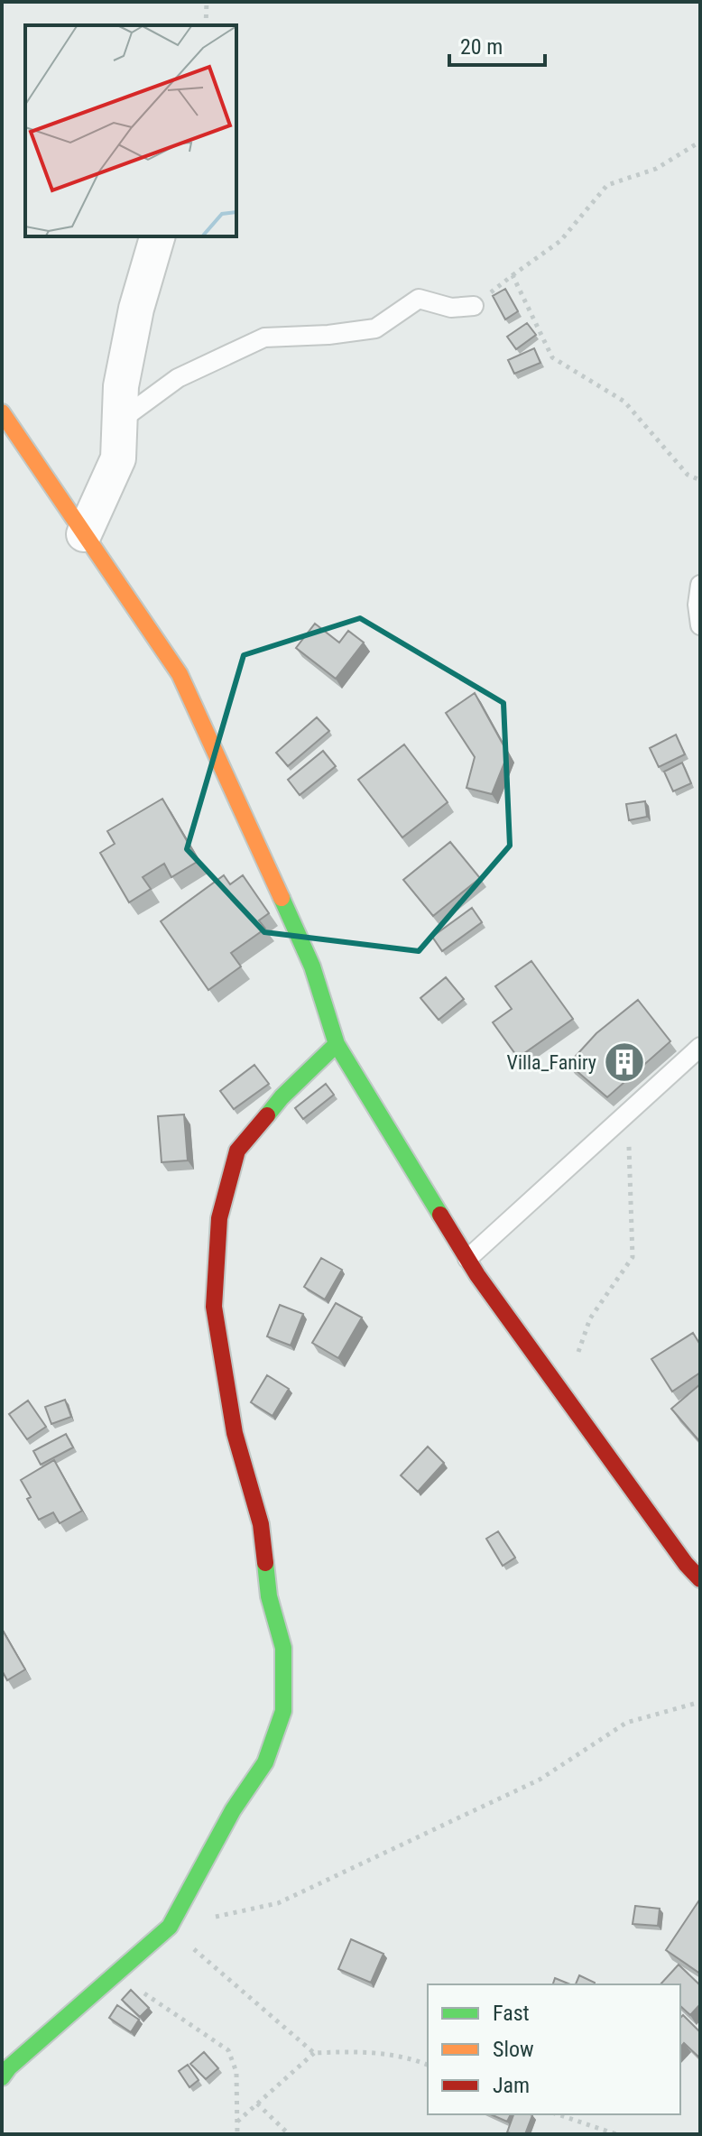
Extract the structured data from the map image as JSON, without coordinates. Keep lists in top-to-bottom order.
{
  "places": {
    "building": ["Villa_Faniry"]
  },
  "legend": ["Fast", "Slow", "Jam"],
  "scale_bar": "20 m"
}
